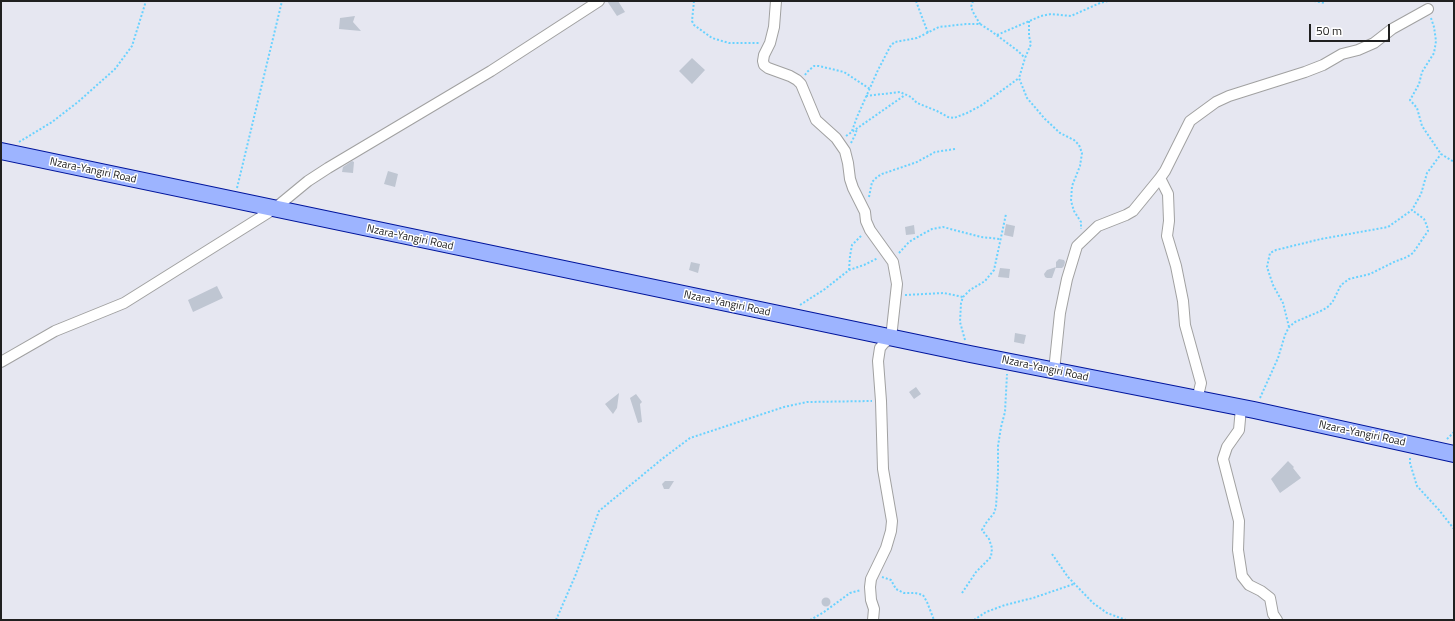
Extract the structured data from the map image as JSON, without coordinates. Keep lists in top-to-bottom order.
{
  "streets": {
    "main road": ["Nzara-Yangiri Road"]
  },
  "scale_bar": "50 m"
}
